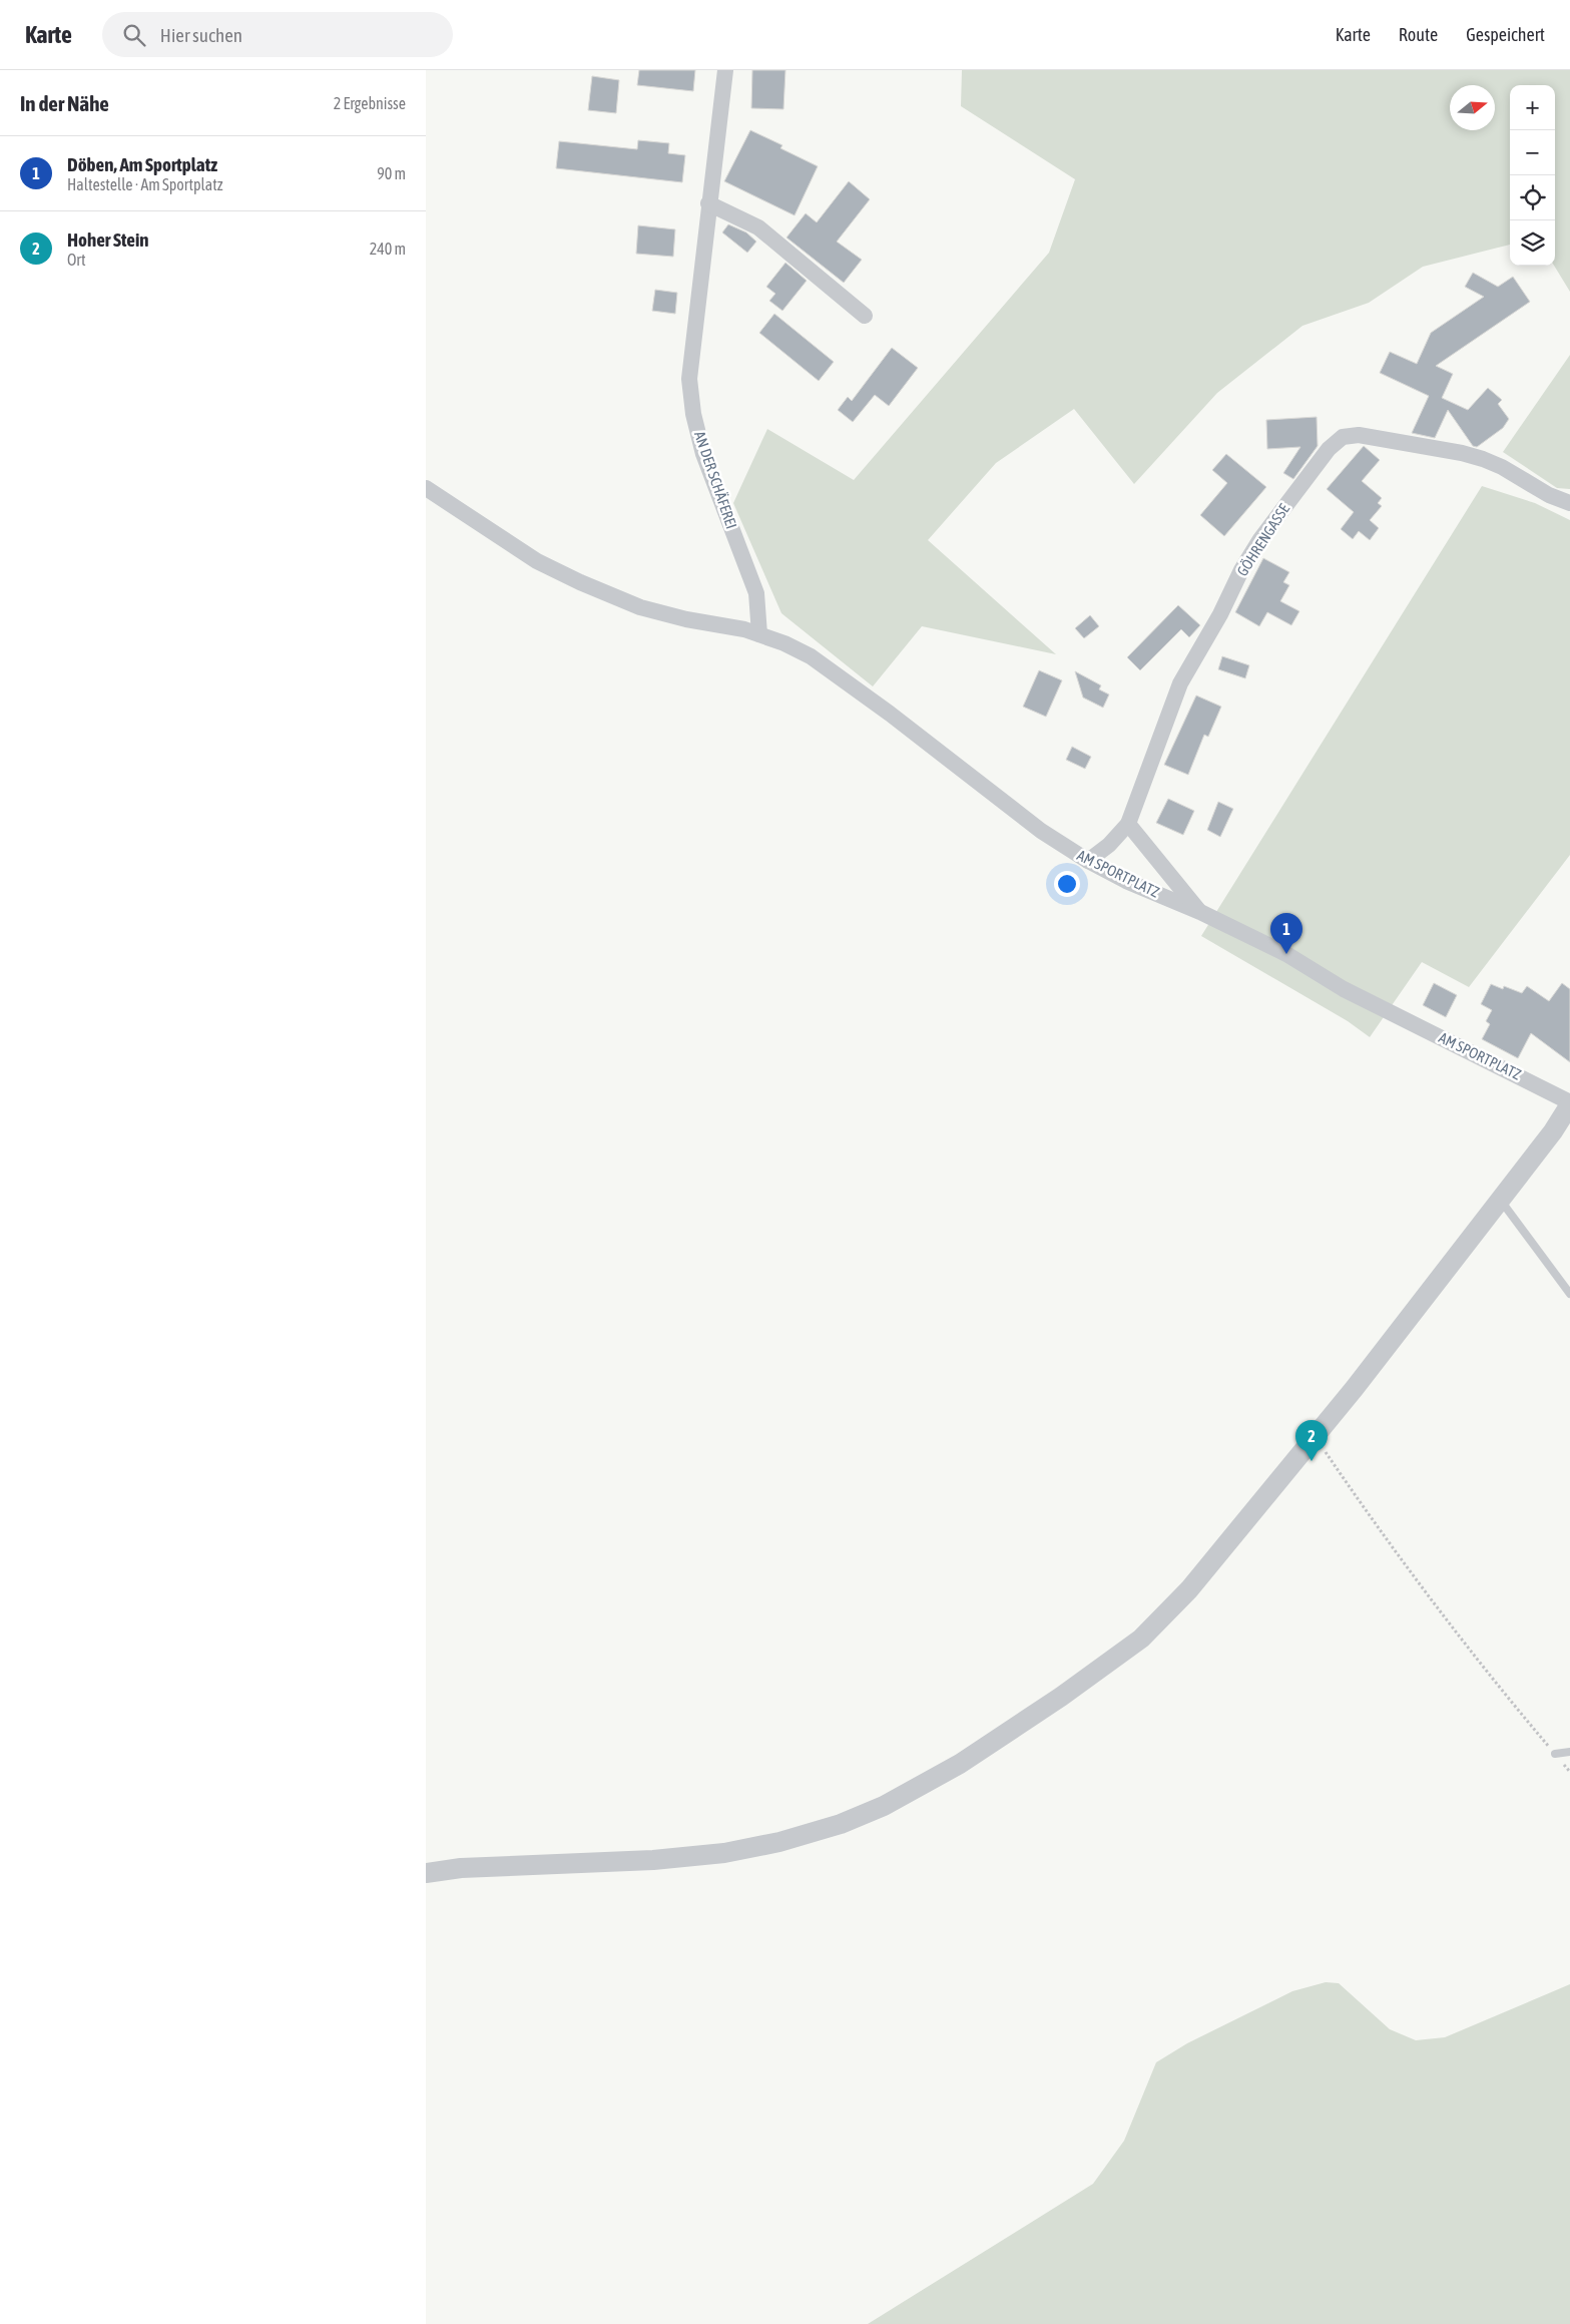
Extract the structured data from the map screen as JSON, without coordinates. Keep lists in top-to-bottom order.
{
  "streets": {
    "street": ["AN DER SCHÄFEREI", "GÖHRENGASSE", "AM SPORTPLATZ"]
  },
  "crossings": [
    ["AN DER SCHÄFEREI", "AM SPORTPLATZ"],
    ["GÖHRENGASSE", "AM SPORTPLATZ"]
  ],
  "north": "right",
  "page": {
    "header": "Karte",
    "search": "Hier suchen",
    "nav": ["Karte", "Route", "Gespeichert"],
    "heading": ["In der Nähe", "2 Ergebnisse"],
    "map_buttons": ["+", "−"],
    "list": [
      {
        "mark": "1",
        "name": "Döben, Am Sportplatz",
        "note": "Haltestelle · Am Sportplatz",
        "value": "90 m"
      },
      {
        "mark": "2",
        "name": "Hoher Stein",
        "note": "Ort",
        "value": "240 m"
      }
    ],
    "pins": ["1", "2"]
  }
}
